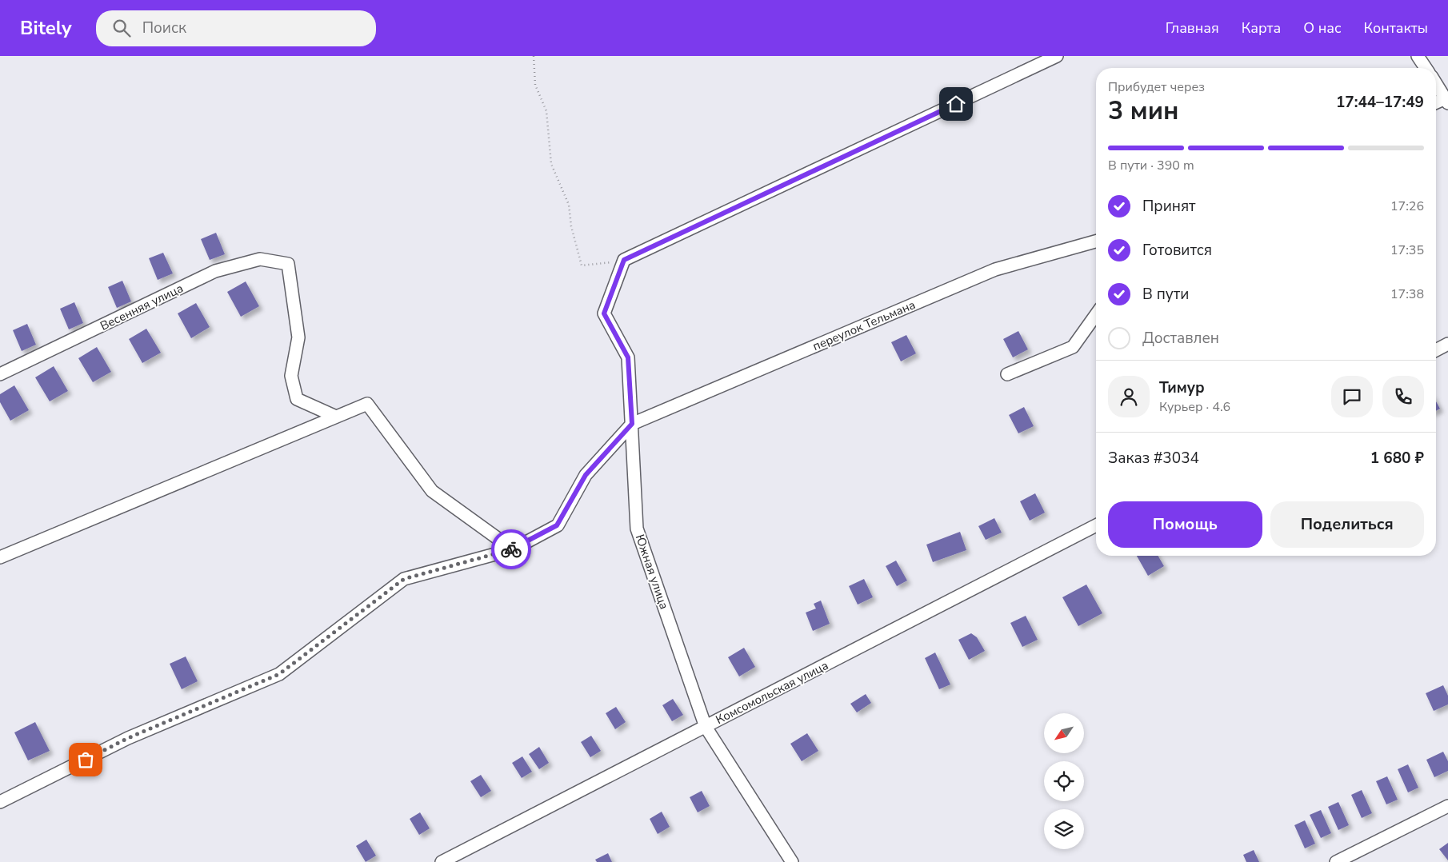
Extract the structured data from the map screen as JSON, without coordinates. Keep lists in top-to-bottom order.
{
  "streets": {
    "street": [
      "Весенняя улица",
      "переулок Тельмана",
      "Южная улица",
      "Комсомольская улица"
    ]
  },
  "crossings": [
    ["переулок Тельмана", "Южная улица"],
    ["Южная улица", "Комсомольская улица"]
  ],
  "north": "bottom left",
  "page": {
    "header": "Bitely",
    "search": "Поиск",
    "nav": [
      "Главная",
      "Карта",
      "О нас",
      "Контакты"
    ],
    "heading": ["3 мин", "Прибудет через", "17:44–17:49"],
    "panel": [
      "Тимур",
      "Курьер · 4.6",
      "Заказ #3034",
      "1 680 ₽"
    ],
    "bar": "В пути · 390 m",
    "list": [
      ["Принят", "17:26"],
      ["Готовится", "17:35"],
      ["В пути", "17:38"],
      "Доставлен"
    ],
    "buttons": ["Помощь", "Поделиться"]
  }
}
